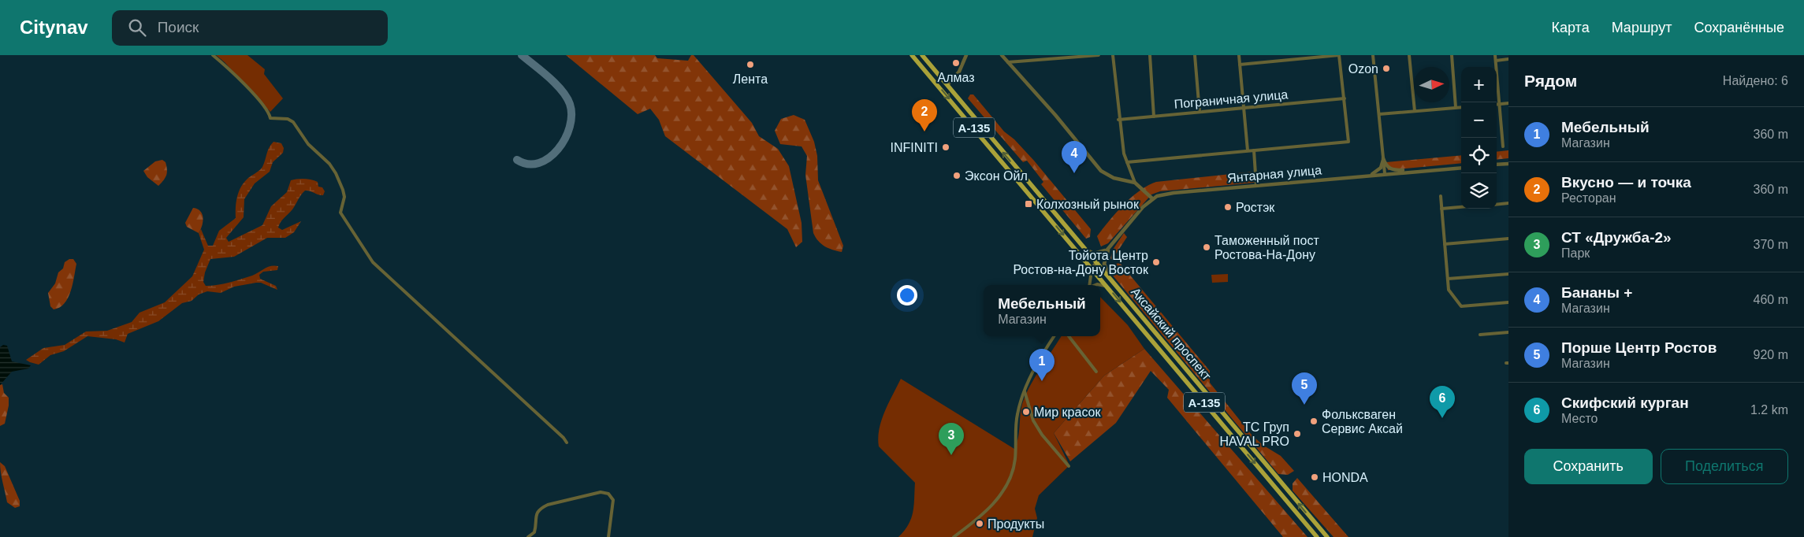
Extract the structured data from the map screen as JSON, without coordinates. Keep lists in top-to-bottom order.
{
  "streets": {
    "main road": ["А-135", "Аксайский проспект"],
    "street": ["Пограничная улица", "Янтарная улица"]
  },
  "crossings": [
    ["Пограничная улица", "Янтарная улица"],
    ["Янтарная улица", "Аксайский проспект"]
  ],
  "places": {
    "other": [
      "Алмаз",
      "Лента",
      "Ozon",
      "INFINITI",
      "Эксон Ойл",
      "Ростэк",
      "Таможенный пост Ростова-На-Дону",
      "Тойота Центр Ростов-на-Дону Восток",
      "Мир красок",
      "Фольксваген Сервис Аксай",
      "ТС Груп HAVAL PRO",
      "HONDA",
      "Продукты"
    ],
    "transit": ["Колхозный рынок"]
  },
  "north": "right",
  "page": {
    "header": "Citynav",
    "search": "Поиск",
    "nav": ["Карта", "Маршрут", "Сохранённые"],
    "heading": ["Рядом", "Найдено: 6"],
    "map_buttons": ["+", "−"],
    "pins": [
      "2",
      "4",
      "1",
      "5",
      "6",
      "3"
    ],
    "list": [
      {
        "mark": "1",
        "name": "Мебельный",
        "note": "Магазин",
        "value": "360 m"
      },
      {
        "mark": "2",
        "name": "Вкусно — и точка",
        "note": "Ресторан",
        "value": "360 m"
      },
      {
        "mark": "3",
        "name": "СТ «Дружба-2»",
        "note": "Парк",
        "value": "370 m"
      },
      {
        "mark": "4",
        "name": "Бананы +",
        "note": "Магазин",
        "value": "460 m"
      },
      {
        "mark": "5",
        "name": "Порше Центр Ростов",
        "note": "Магазин",
        "value": "920 m"
      },
      {
        "mark": "6",
        "name": "Cкифский курган",
        "note": "Место",
        "value": "1.2 km"
      }
    ],
    "popup": ["Мебельный", "Магазин"],
    "buttons": ["Сохранить", "Поделиться"]
  }
}
